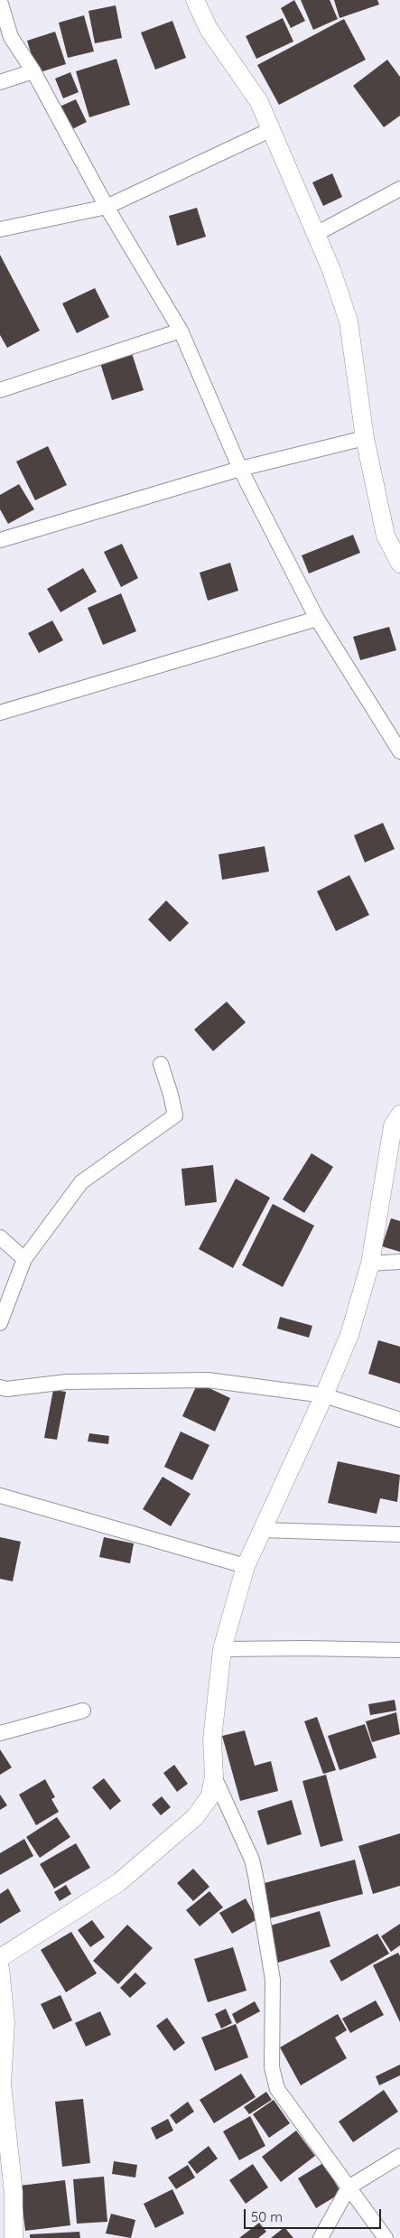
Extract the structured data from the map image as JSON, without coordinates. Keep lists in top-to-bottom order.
{
  "scale_bar": "50 m"
}
